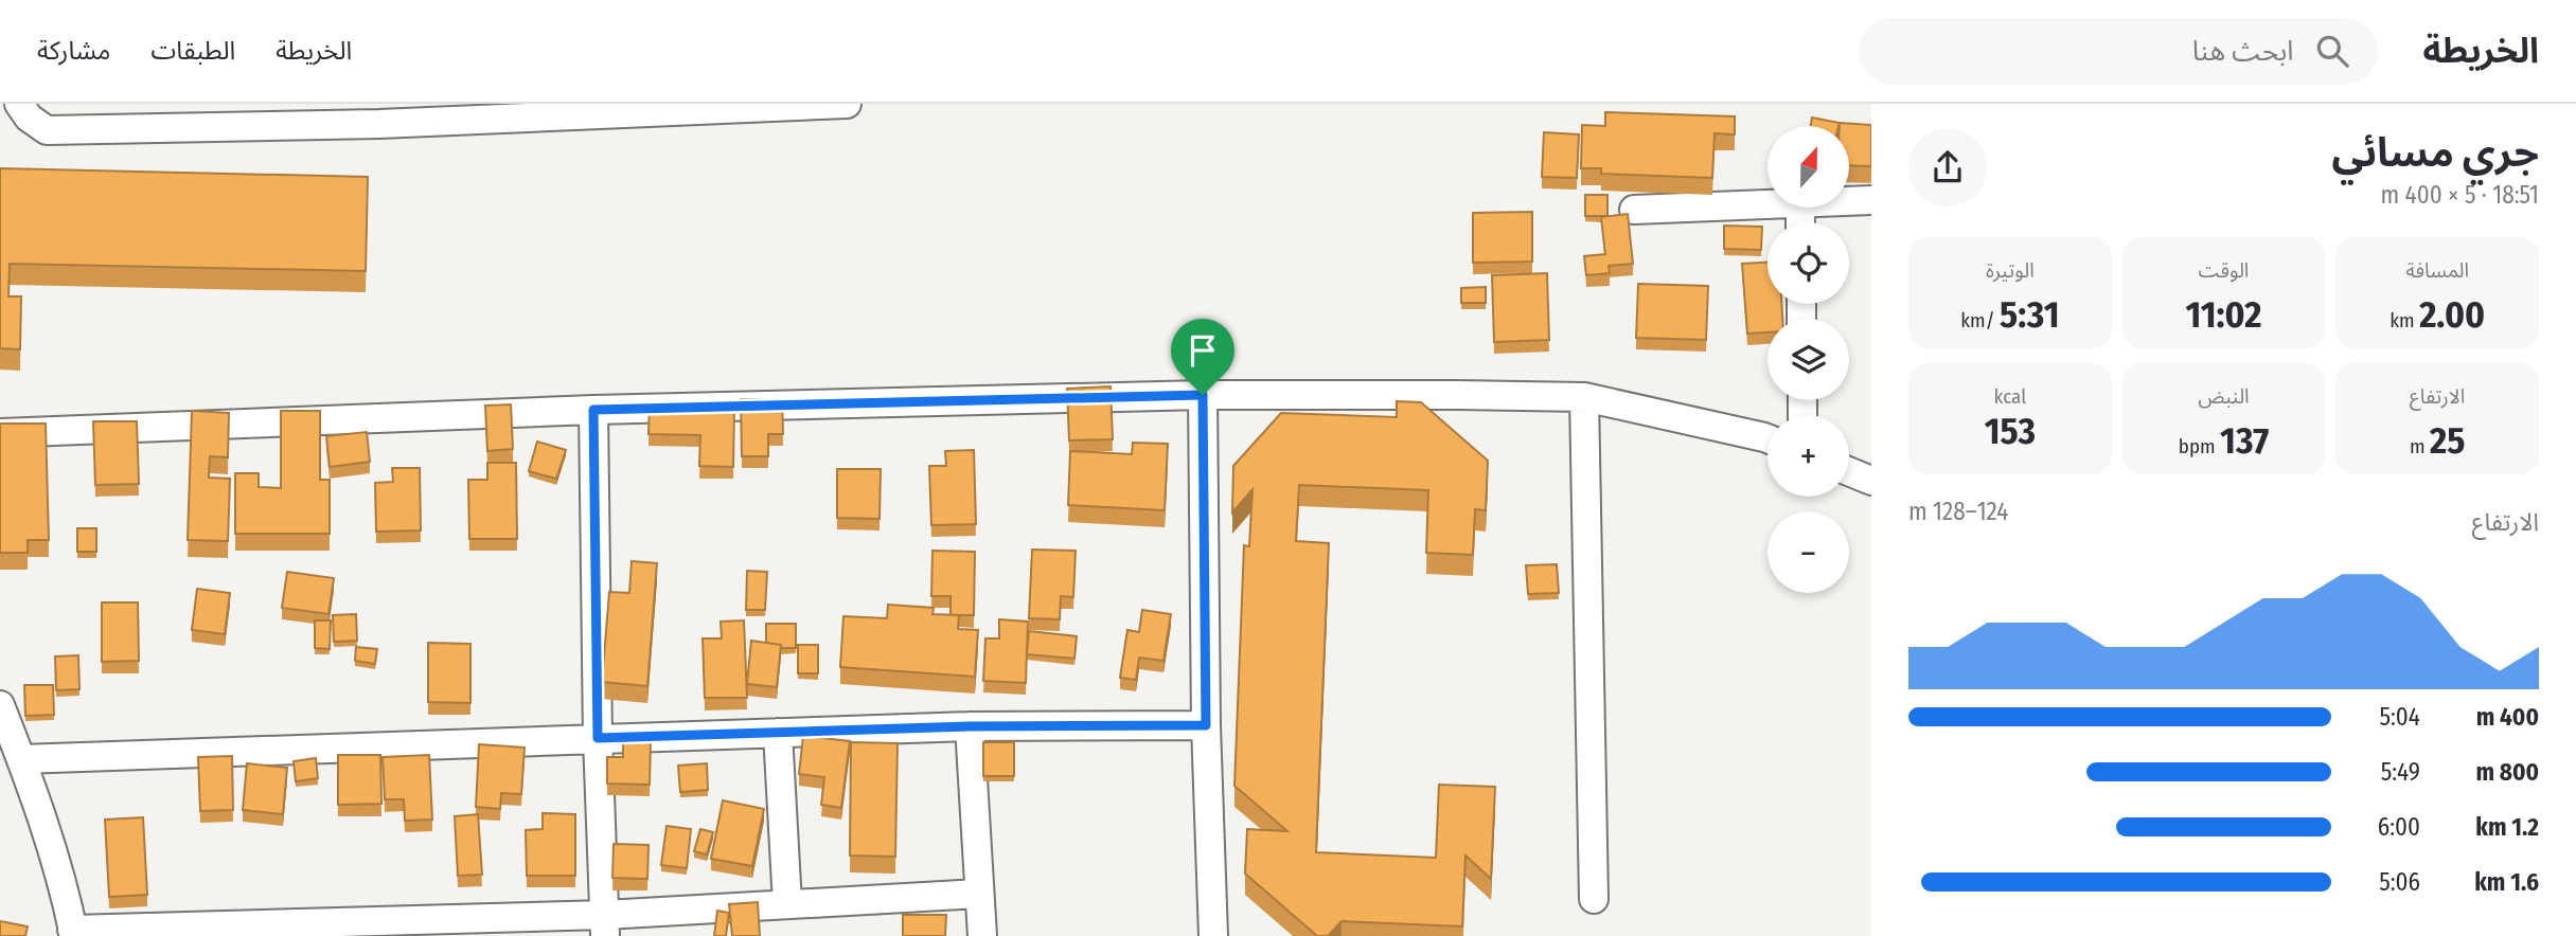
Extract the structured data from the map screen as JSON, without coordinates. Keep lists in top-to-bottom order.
{
  "north": "top",
  "page": {
    "header": "الخريطة",
    "search": "ابحث هنا",
    "nav": ["الخريطة", "الطبقات", "مشاركة"],
    "heading": ["جري مسائي", "18:51 · 5 × 400 m"],
    "map_buttons": ["+", "−"],
    "stats": [
      ["المسافة", "2.00 km"],
      ["الوقت", "11:02"],
      ["الوتيرة", "5:31 /km"],
      ["الارتفاع", "25 m"],
      ["النبض", "137 bpm"],
      ["kcal", "153"]
    ],
    "chart": ["الارتفاع", "124–128 m"],
    "list": [
      {
        "name": "400 m",
        "note": "5:04"
      },
      {
        "name": "800 m",
        "note": "5:49"
      },
      {
        "name": "1.2 km",
        "note": "6:00"
      },
      {
        "name": "1.6 km",
        "note": "5:06"
      }
    ]
  }
}
